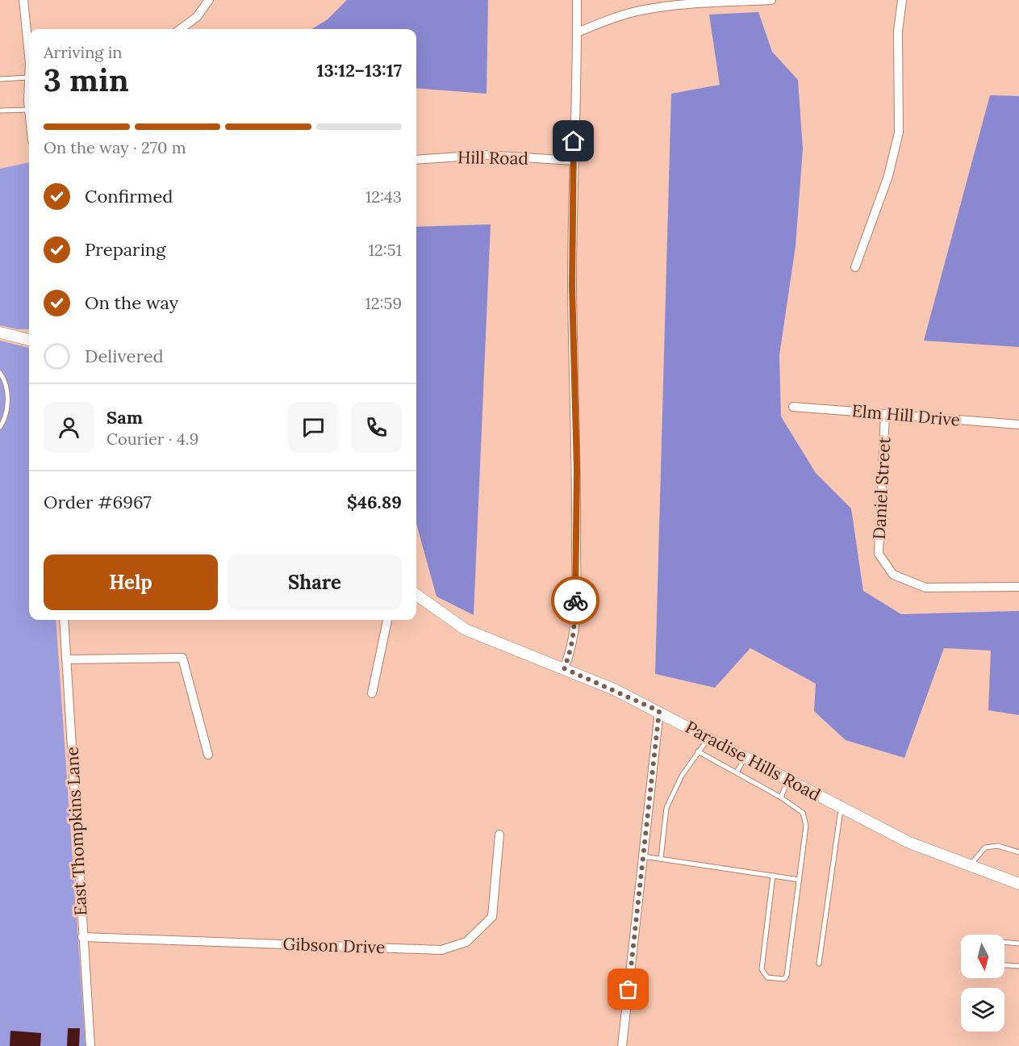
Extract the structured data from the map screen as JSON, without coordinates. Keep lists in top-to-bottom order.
{
  "streets": {
    "street": [
      "Hill Road",
      "Elm Hill Drive",
      "Daniel Street",
      "Paradise Hills Road",
      "East Thompkins Lane",
      "Gibson Drive"
    ]
  },
  "crossings": [
    ["Elm Hill Drive", "Daniel Street"],
    ["East Thompkins Lane", "Gibson Drive"]
  ],
  "north": "bottom",
  "page": {
    "heading": ["3 min", "Arriving in", "13:12–13:17"],
    "panel": [
      "Sam",
      "Courier · 4.9",
      "Order #6967",
      "$46.89"
    ],
    "bar": "On the way · 270 m",
    "list": [
      ["Confirmed", "12:43"],
      ["Preparing", "12:51"],
      ["On the way", "12:59"],
      "Delivered"
    ],
    "buttons": ["Help", "Share"]
  }
}
